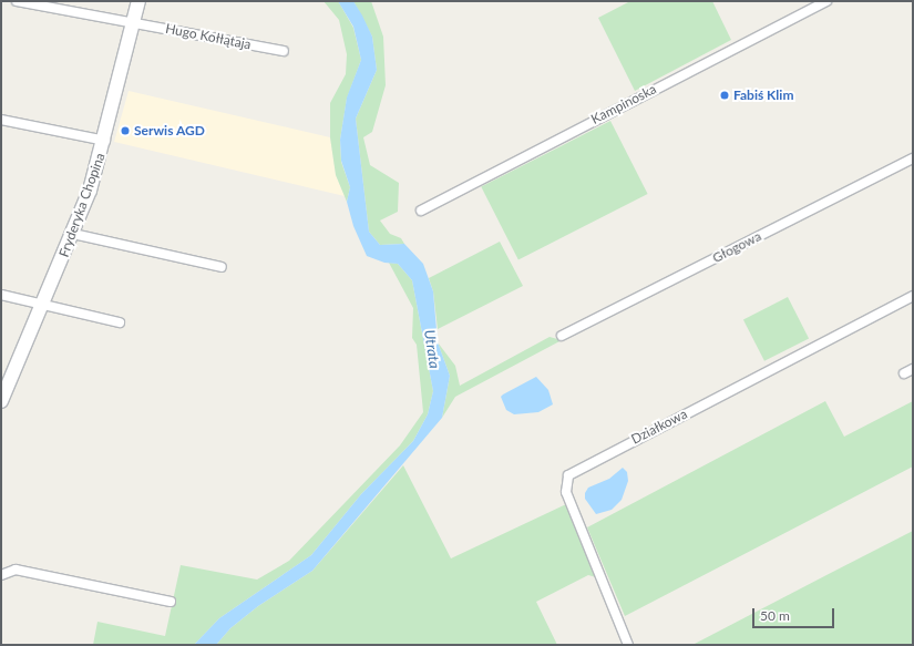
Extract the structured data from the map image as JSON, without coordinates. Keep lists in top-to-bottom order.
{
  "streets": {
    "main road": ["Fryderyka Chopina"],
    "street": [
      "Hugo Kołłątaja",
      "Kampinoska",
      "Głogowa",
      "Działkowa"
    ]
  },
  "crossings": [
    ["Hugo Kołłątaja", "Fryderyka Chopina"]
  ],
  "water": ["Utrata"],
  "places": ["Fabiś Klim", "Serwis AGD"],
  "scale_bar": "50 m"
}
